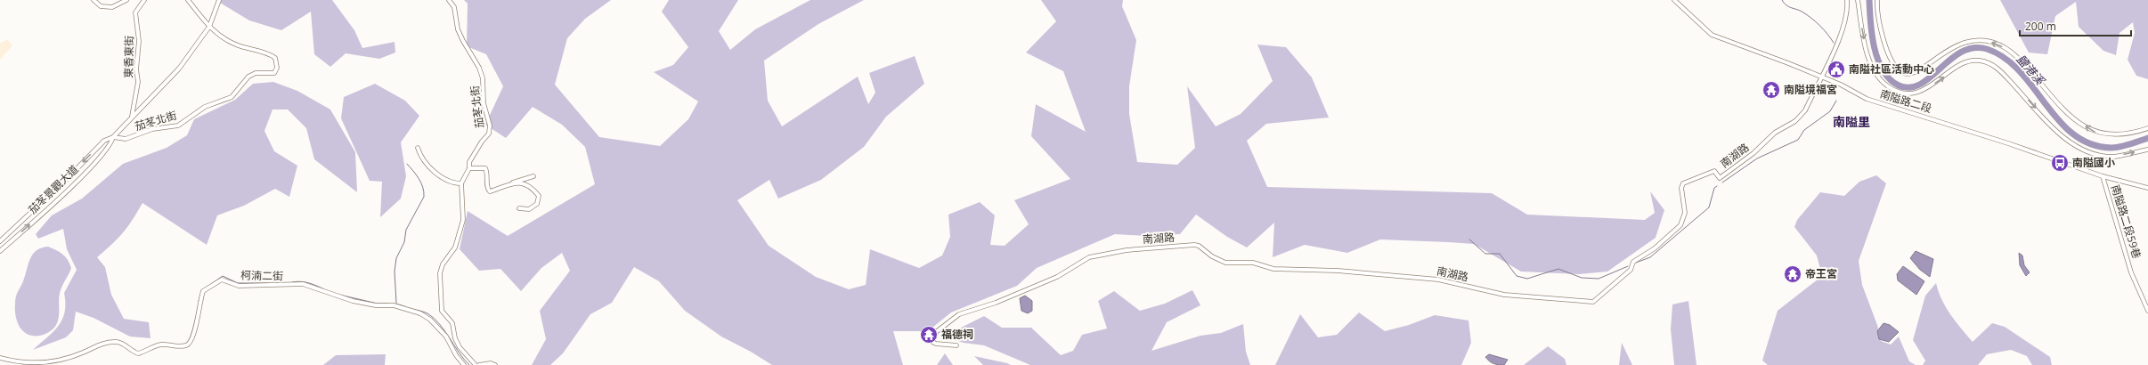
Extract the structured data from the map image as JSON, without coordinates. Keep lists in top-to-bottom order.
{
  "streets": {
    "street": [
      "東香東街",
      "南隘路二段",
      "茄苳北街",
      "南湖路",
      "茄苳景觀大道",
      "南隘路二段59巷",
      "柯湳二街"
    ]
  },
  "crossings": [
    ["東香東街", "茄苳景觀大道"],
    ["南隘路二段", "南湖路"],
    ["南隘路二段", "南隘路二段59巷"],
    ["茄苳北街", "茄苳景觀大道"]
  ],
  "districts": ["南隘里"],
  "water": ["鹽港溪"],
  "places": {
    "public building": ["南隘社區活動中心"],
    "temple": ["南隘境福宮", "帝王宮", "福德祠"],
    "bus stop": ["南隘國小"]
  },
  "scale_bar": "200 m"
}
